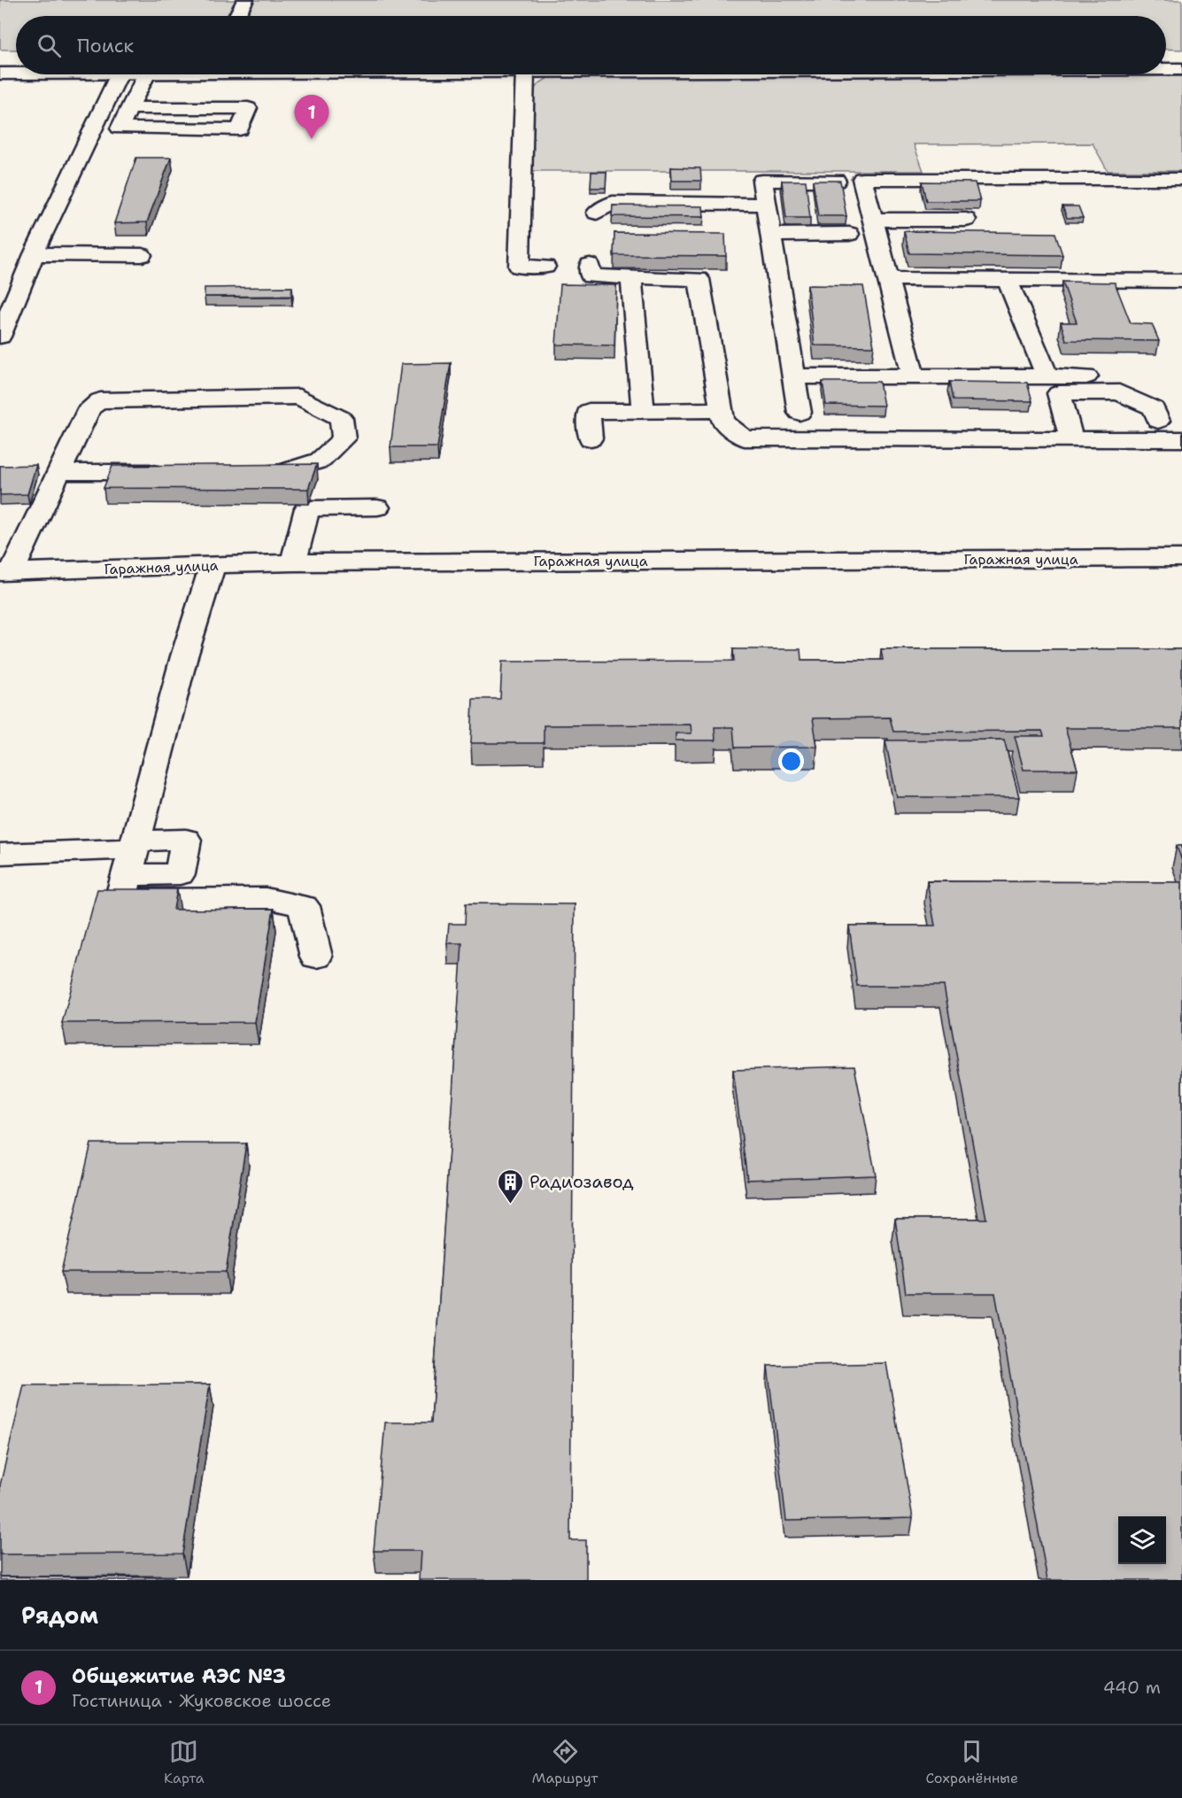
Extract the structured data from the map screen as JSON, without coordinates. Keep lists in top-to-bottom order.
{
  "streets": {
    "main road": ["Гаражная улица"]
  },
  "places": {
    "building": ["Радиозавод"]
  },
  "page": {
    "search": "Поиск",
    "pins": "1",
    "heading": "Рядом",
    "list": [
      {
        "mark": "1",
        "name": "Общежитие АЭС №3",
        "note": "Гостиница · Жуковское шоссе",
        "value": "440 m"
      }
    ],
    "nav": ["Карта", "Маршрут", "Сохранённые"]
  }
}
